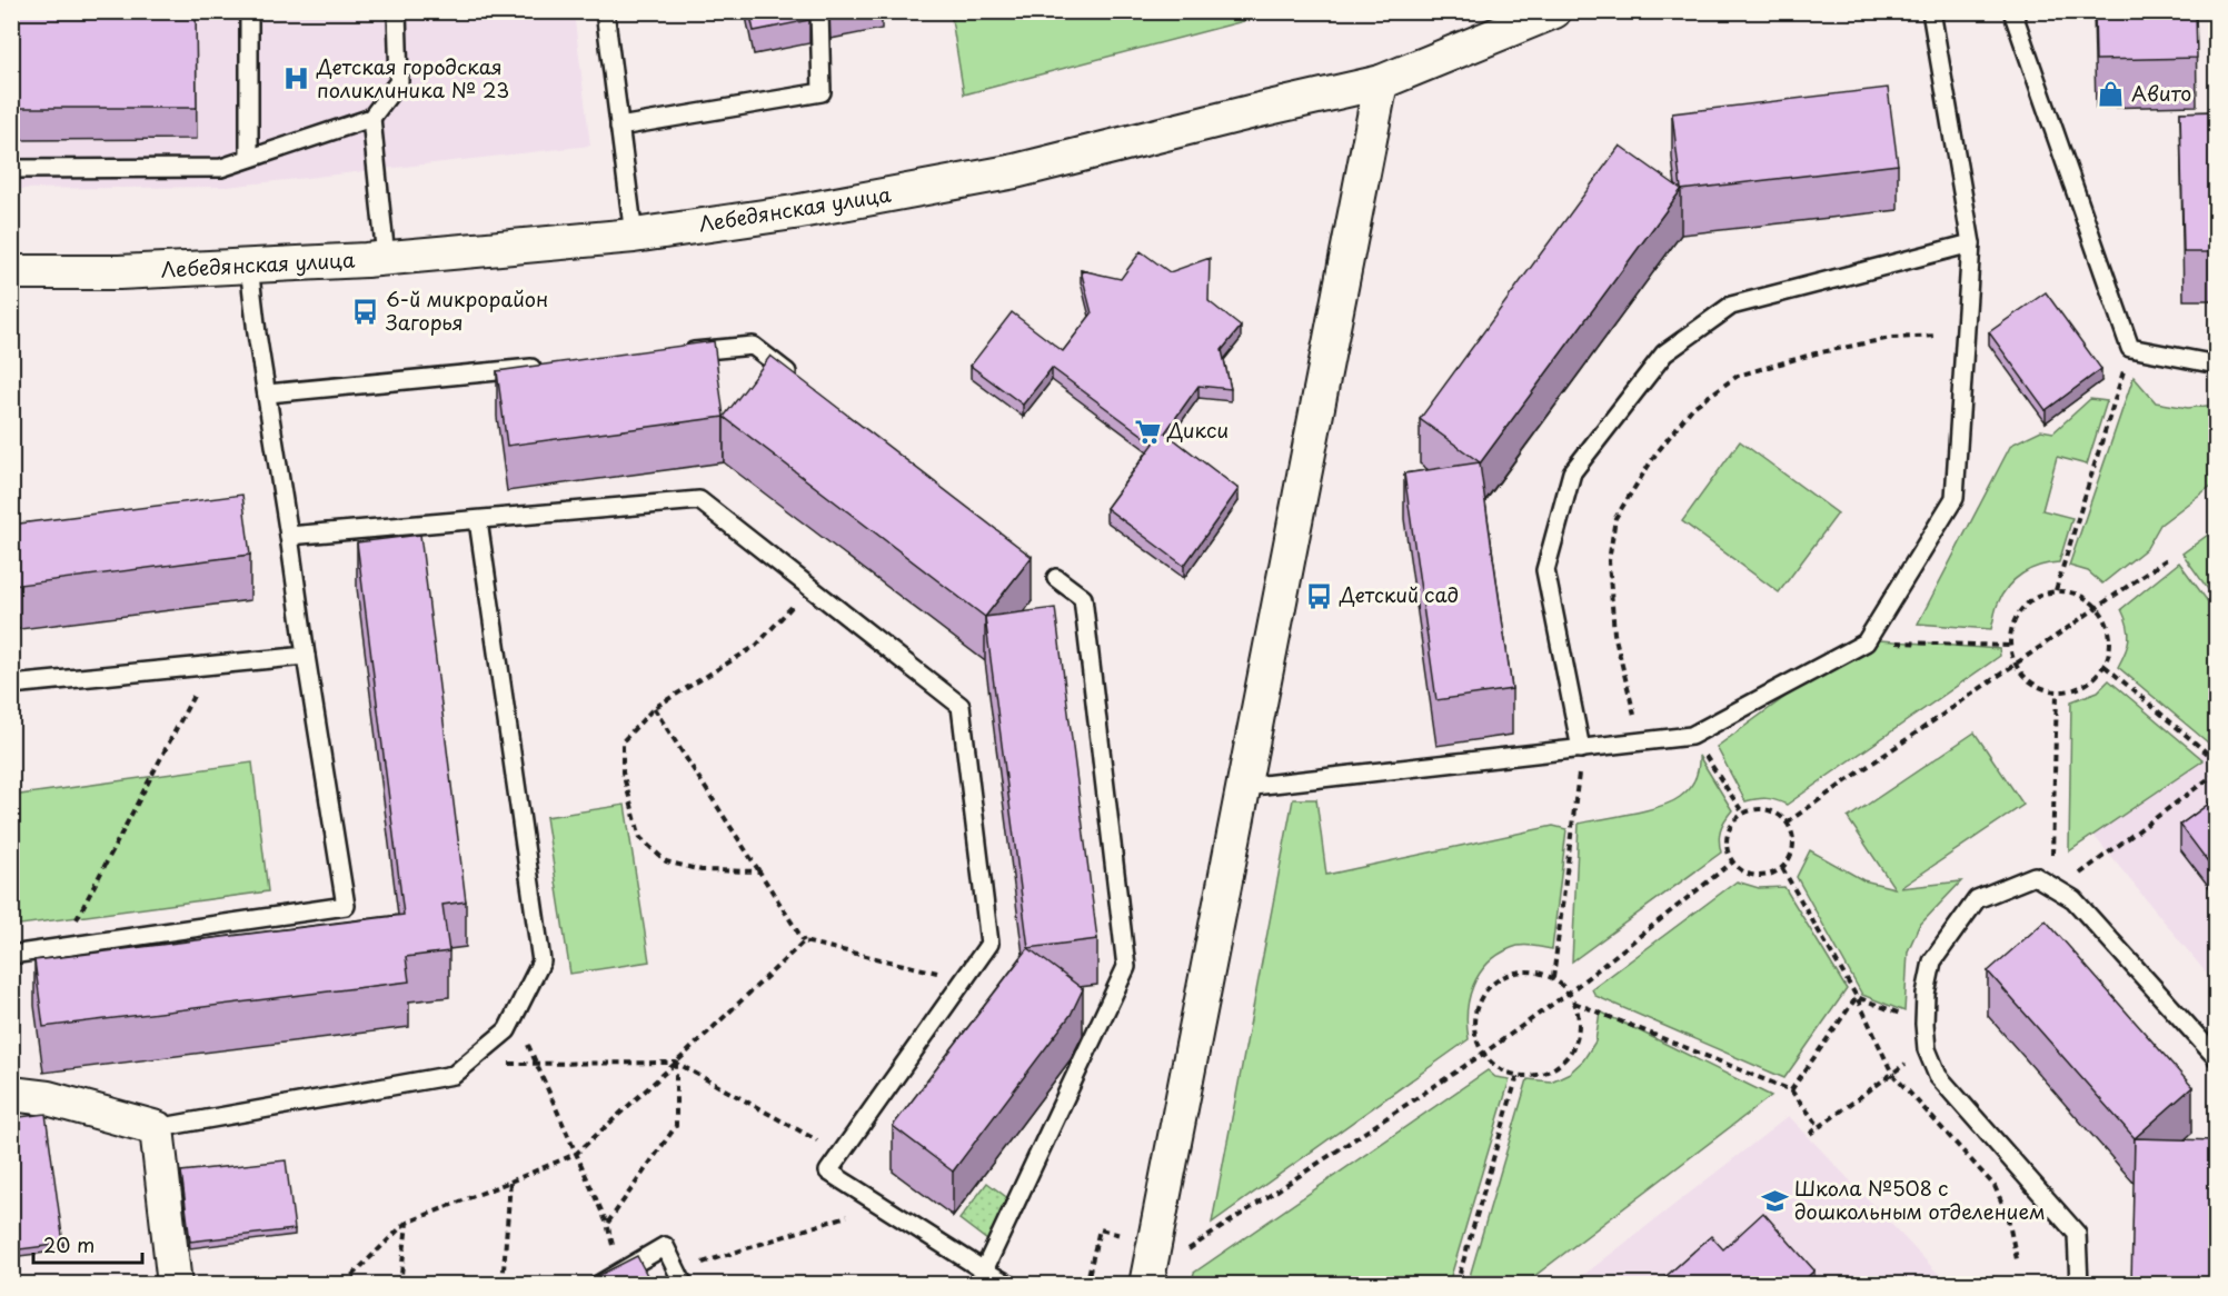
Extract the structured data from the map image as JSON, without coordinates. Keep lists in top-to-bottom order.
{
  "streets": {
    "street": ["Лебедянская улица"]
  },
  "places": {
    "hospital": ["Детская городская поликлиника № 23"],
    "shop": ["Авито"],
    "bus stop": ["6-й микрорайон Загорья", "Детский сад"],
    "supermarket": ["Дикси"],
    "school or university": ["Школа №508 с дошкольным отделением"]
  },
  "scale_bar": "20 m"
}
